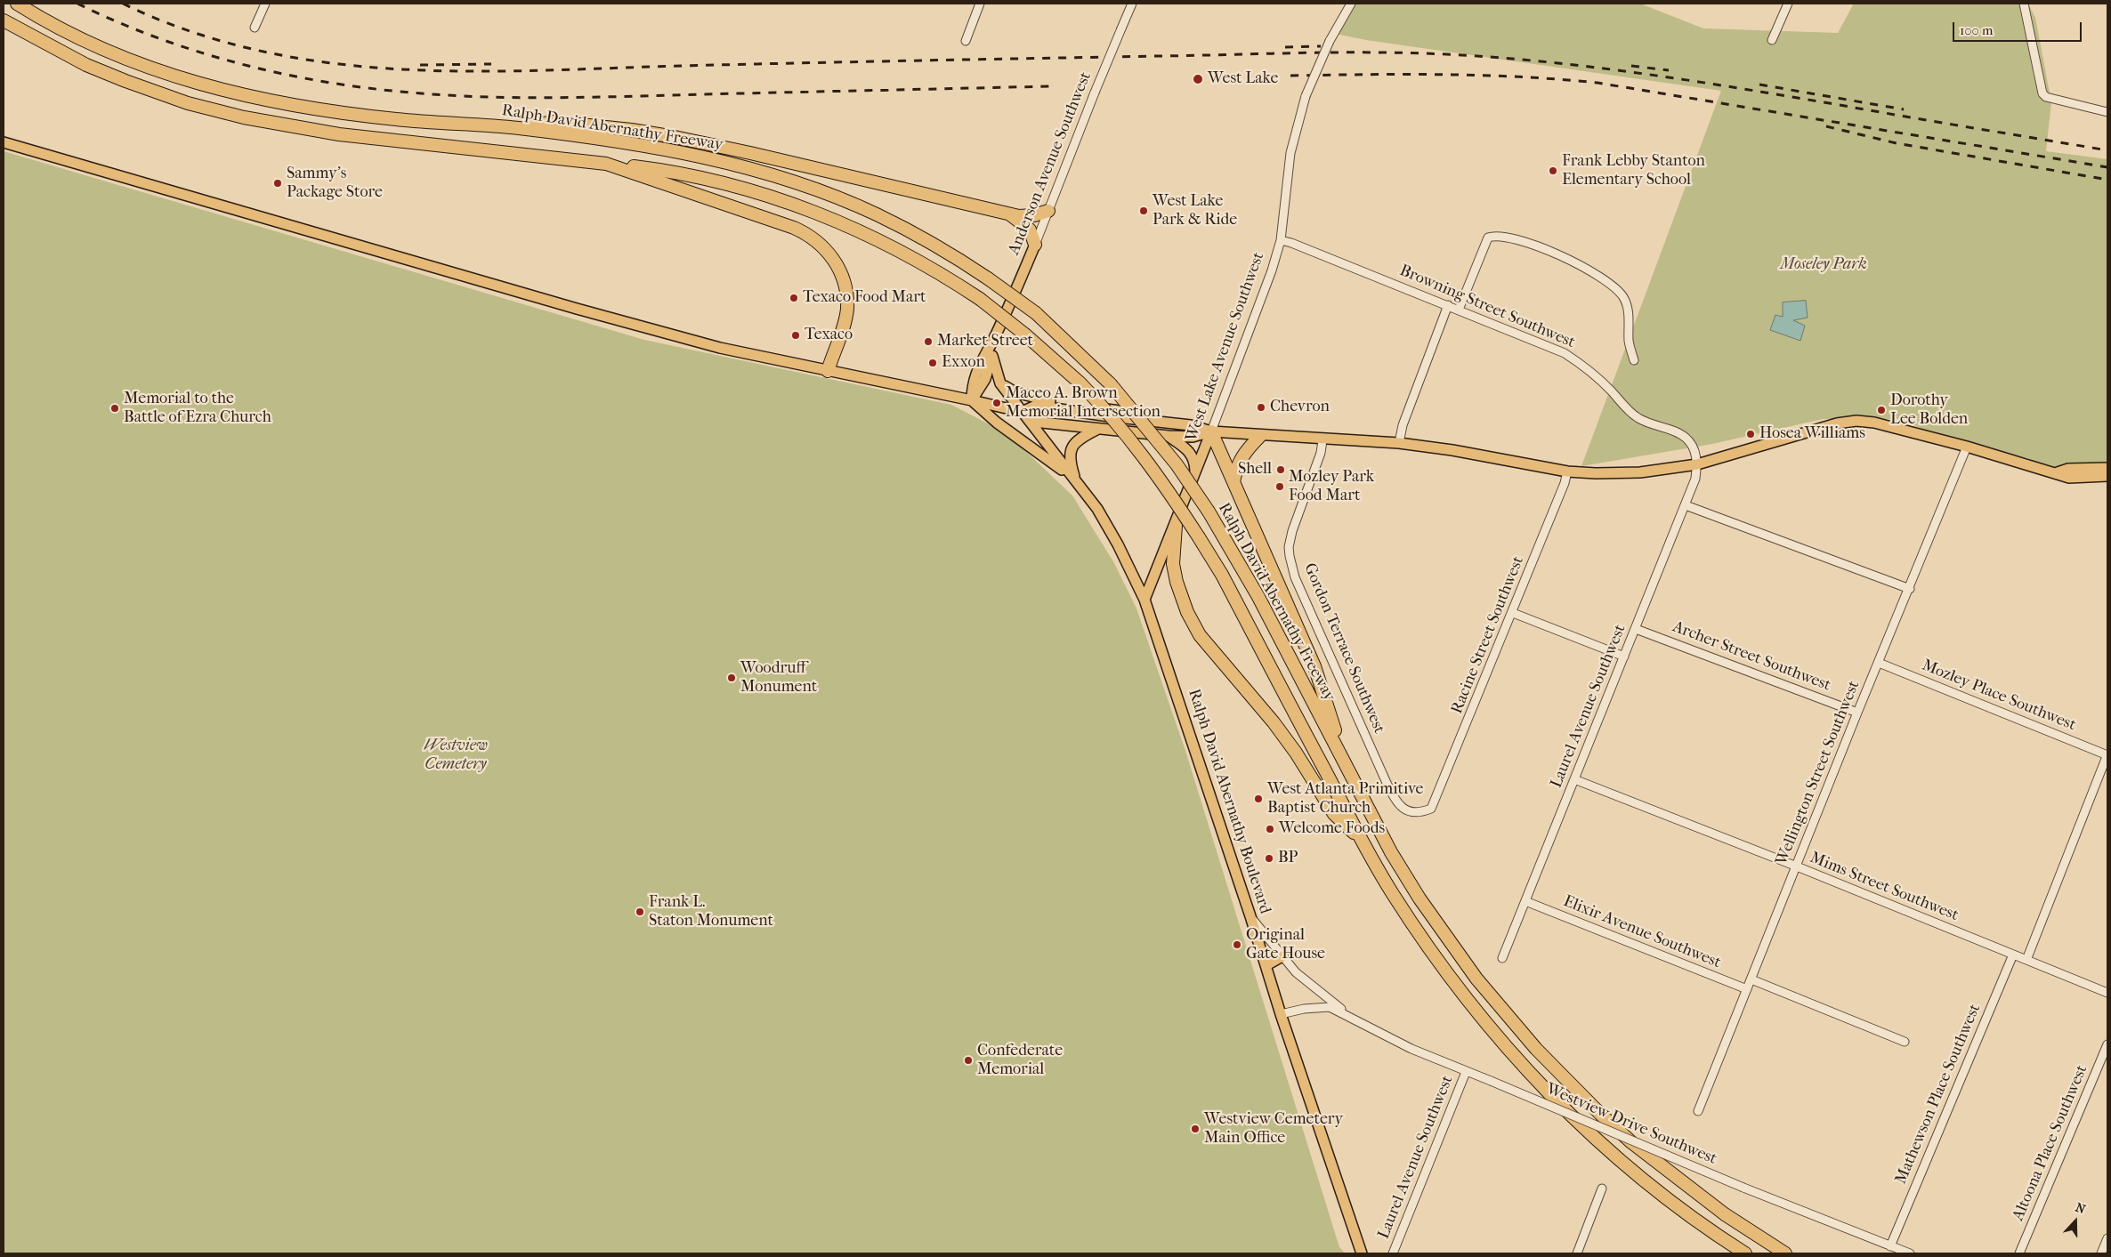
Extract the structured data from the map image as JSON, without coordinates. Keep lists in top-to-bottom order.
{
  "streets": {
    "highway": ["Ralph David Abernathy Freeway"],
    "main road": ["Anderson Avenue Southwest", "West Lake Avenue Southwest", "Ralph David Abernathy Boulevard"],
    "street": [
      "Browning Street Southwest",
      "Racine Street Southwest",
      "Gordon Terrace Southwest",
      "Archer Street Southwest",
      "Mozley Place Southwest",
      "Laurel Avenue Southwest",
      "Wellington Street Southwest",
      "Mims Street Southwest",
      "Elixir Avenue Southwest",
      "Mathewson Place Southwest",
      "Westview Drive Southwest",
      "Altoona Place Southwest"
    ]
  },
  "crossings": [
    ["Browning Street Southwest", "West Lake Avenue Southwest"],
    ["Browning Street Southwest", "Laurel Avenue Southwest"],
    ["West Lake Avenue Southwest", "Ralph David Abernathy Boulevard"],
    ["Racine Street Southwest", "Gordon Terrace Southwest"],
    ["Archer Street Southwest", "Laurel Avenue Southwest"],
    ["Archer Street Southwest", "Wellington Street Southwest"],
    ["Mozley Place Southwest", "Wellington Street Southwest"],
    ["Laurel Avenue Southwest", "Mims Street Southwest"],
    ["Laurel Avenue Southwest", "Elixir Avenue Southwest"],
    ["Laurel Avenue Southwest", "Westview Drive Southwest"],
    ["Wellington Street Southwest", "Mims Street Southwest"],
    ["Wellington Street Southwest", "Elixir Avenue Southwest"],
    ["Ralph David Abernathy Boulevard", "Westview Drive Southwest"],
    ["Mims Street Southwest", "Mathewson Place Southwest"],
    ["Mathewson Place Southwest", "Westview Drive Southwest"]
  ],
  "parks": ["Moseley Park", "Westview Cemetery"],
  "places": [
    "West Lake",
    "Frank Lebby Stanton Elementary School",
    "Sammy's Package Store",
    "West Lake Park & Ride",
    "Texaco Food Mart",
    "Texaco",
    "Market Street",
    "Exxon",
    "Maceo A. Brown Memorial Intersection",
    "Chevron",
    "Memorial to the Battle of Ezra Church",
    "Dorothy Lee Bolden",
    "Hosea Williams",
    "Shell",
    "Mozley Park Food Mart",
    "Woodruff Monument",
    "West Atlanta Primitive Baptist Church",
    "Welcome Foods",
    "BP",
    "Frank L. Staton Monument",
    "Original Gate House",
    "Confederate Memorial",
    "Westview Cemetery Main Office"
  ],
  "scale_bar": "100 m",
  "north": "top"
}
